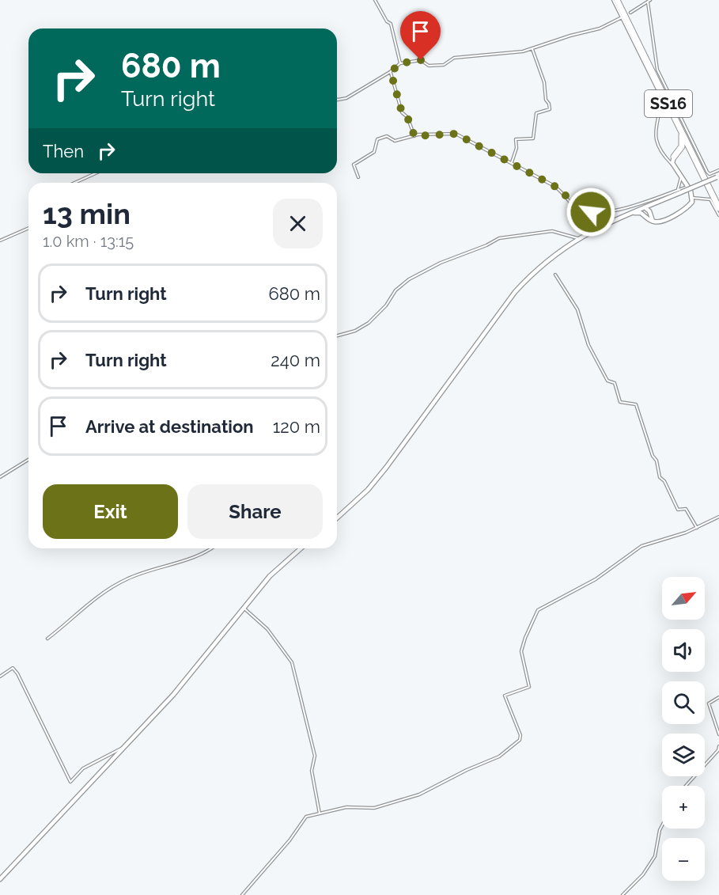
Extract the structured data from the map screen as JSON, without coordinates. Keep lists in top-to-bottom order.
{
  "streets": {
    "highway": ["SS16"]
  },
  "north": "top right",
  "page": {
    "turn": ["680 m", "Turn right"],
    "then": "Then",
    "heading": ["13 min", "1.0 km · 13:15"],
    "list": [
      {
        "name": "Turn right",
        "value": "680 m"
      },
      {
        "name": "Turn right",
        "value": "240 m"
      },
      {
        "name": "Arrive at destination",
        "value": "120 m"
      }
    ],
    "buttons": ["Exit", "Share"],
    "map_buttons": ["+", "−"]
  }
}
